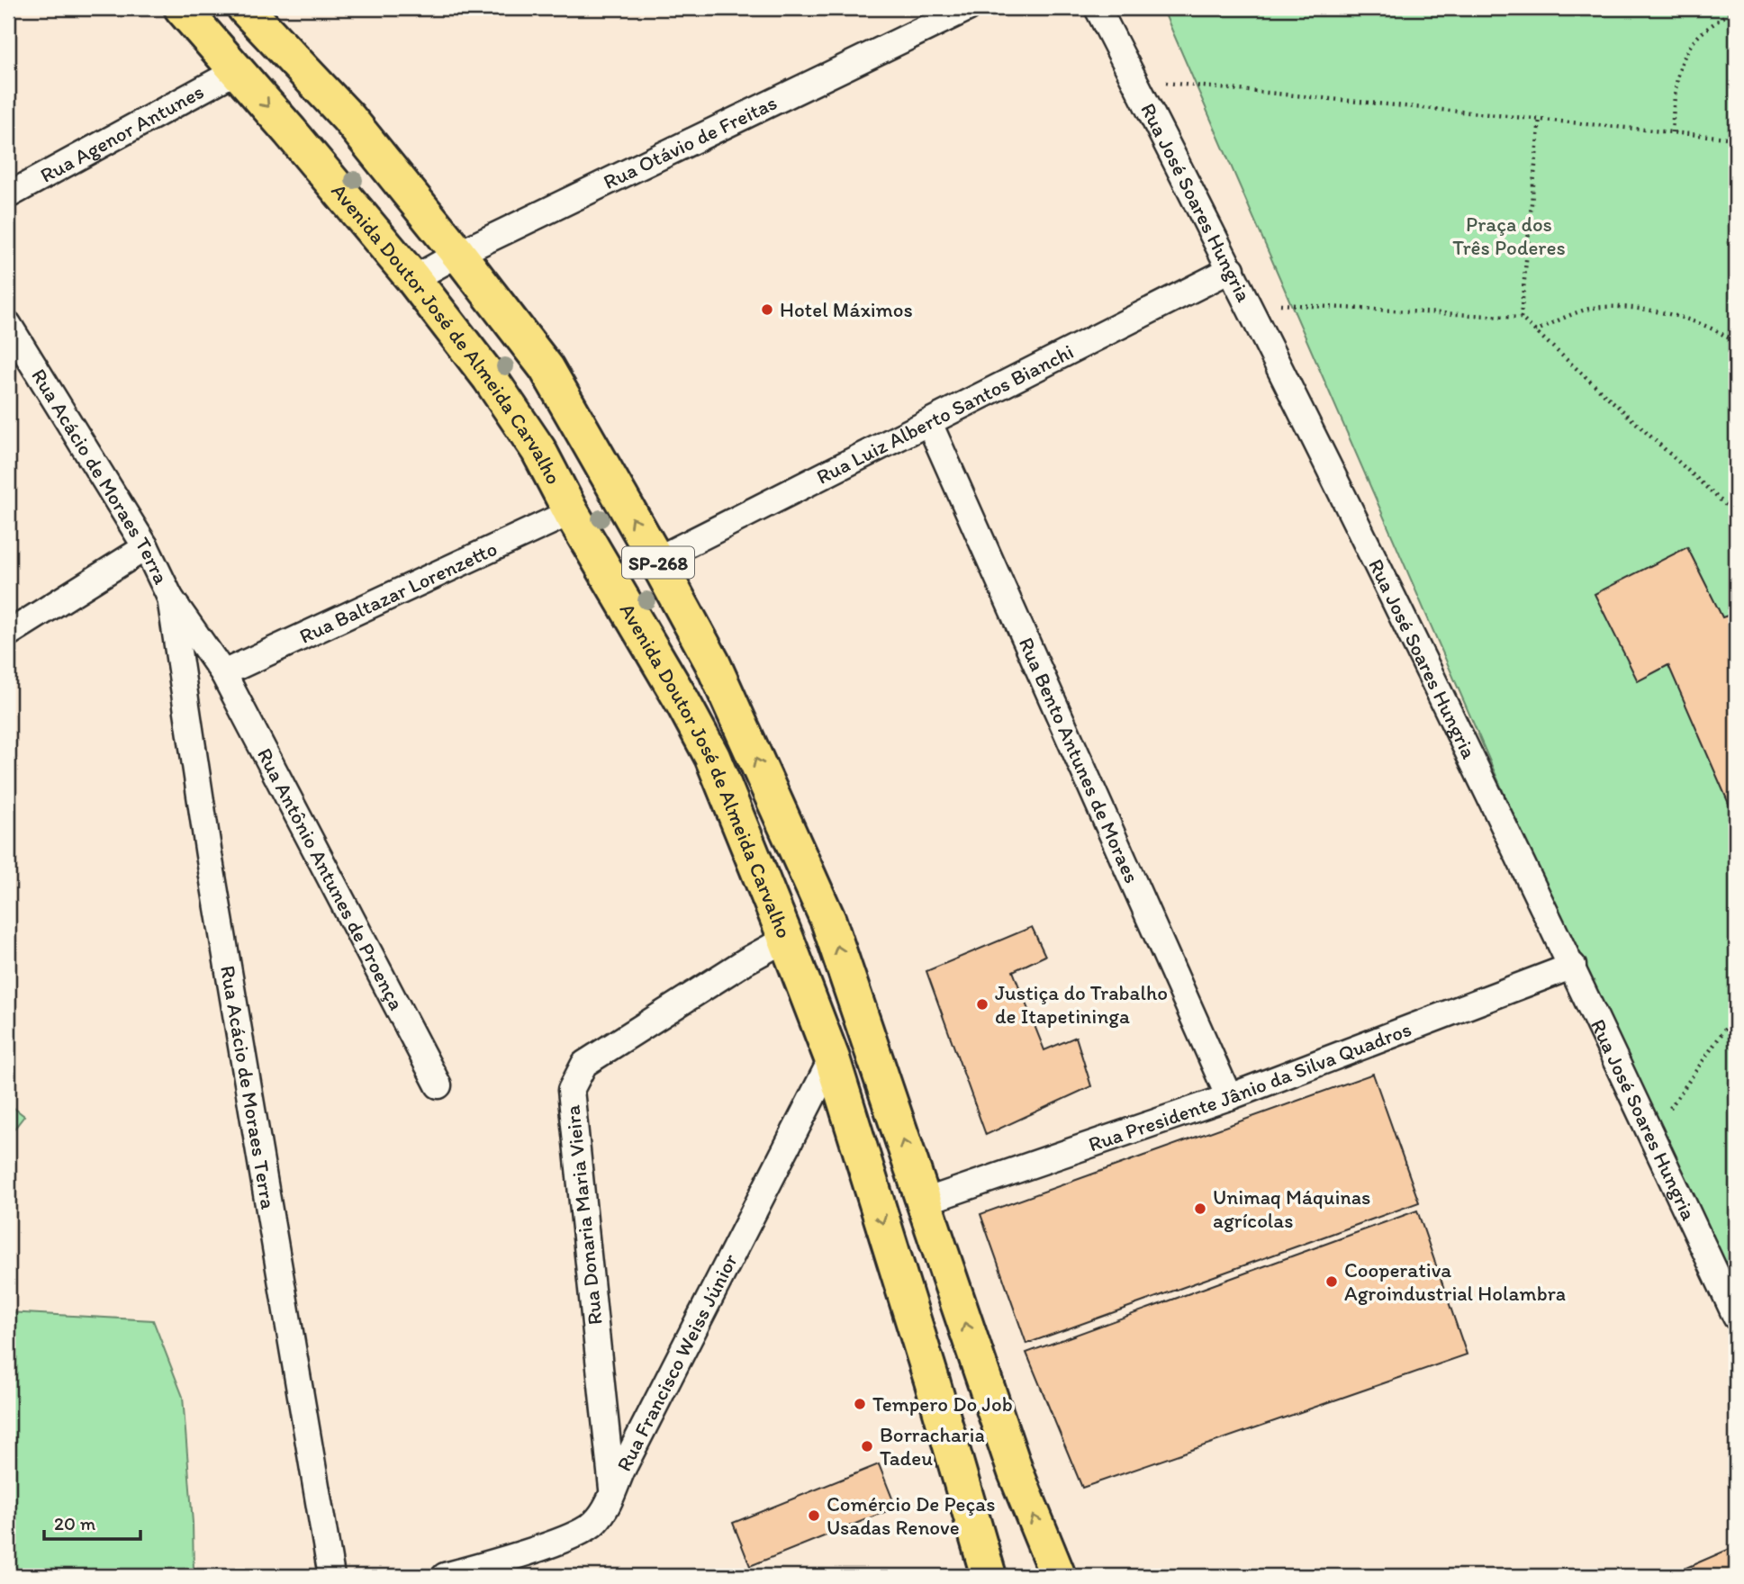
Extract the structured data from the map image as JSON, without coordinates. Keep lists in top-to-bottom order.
{
  "streets": {
    "main road": ["Avenida Doutor José de Almeida Carvalho", "SP-268"],
    "street": [
      "Rua Agenor Antunes",
      "Rua Otávio de Freitas",
      "Rua José Soares Hungria",
      "Rua Luiz Alberto Santos Bianchi",
      "Rua Acácio de Moraes Terra",
      "Rua Baltazar Lorenzetto",
      "Rua Bento Antunes de Moraes",
      "Rua Antônio Antunes de Proença",
      "Rua Presidente Jânio da Silva Quadros",
      "Rua Donaria Maria Vieira",
      "Rua Francisco Weiss Júnior"
    ]
  },
  "crossings": [
    ["Rua Agenor Antunes", "Avenida Doutor José de Almeida Carvalho"],
    ["Rua Otávio de Freitas", "Avenida Doutor José de Almeida Carvalho"],
    ["Rua Otávio de Freitas", "SP-268"],
    ["Rua José Soares Hungria", "Rua Luiz Alberto Santos Bianchi"],
    ["Rua José Soares Hungria", "Rua Presidente Jânio da Silva Quadros"],
    ["Avenida Doutor José de Almeida Carvalho", "Rua Baltazar Lorenzetto"],
    ["Avenida Doutor José de Almeida Carvalho", "Rua Donaria Maria Vieira"],
    ["Avenida Doutor José de Almeida Carvalho", "Rua Francisco Weiss Júnior"],
    ["Rua Luiz Alberto Santos Bianchi", "SP-268"],
    ["Rua Luiz Alberto Santos Bianchi", "Rua Bento Antunes de Moraes"],
    ["Rua Acácio de Moraes Terra", "Rua Baltazar Lorenzetto"],
    ["Rua Acácio de Moraes Terra", "Rua Antônio Antunes de Proença"],
    ["SP-268", "Rua Presidente Jânio da Silva Quadros"],
    ["Rua Baltazar Lorenzetto", "Rua Antônio Antunes de Proença"],
    ["Rua Bento Antunes de Moraes", "Rua Presidente Jânio da Silva Quadros"],
    ["Rua Donaria Maria Vieira", "Rua Francisco Weiss Júnior"]
  ],
  "parks": ["Praça dos Três Poderes"],
  "places": [
    "Hotel Máximos",
    "Justiça do Trabalho de Itapetininga",
    "Unimaq Máquinas agrícolas",
    "Cooperativa Agroindustrial Holambra",
    "Tempero Do Job",
    "Borracharia Tadeu",
    "Comércio De Peças Usadas Renove"
  ],
  "scale_bar": "20 m"
}
